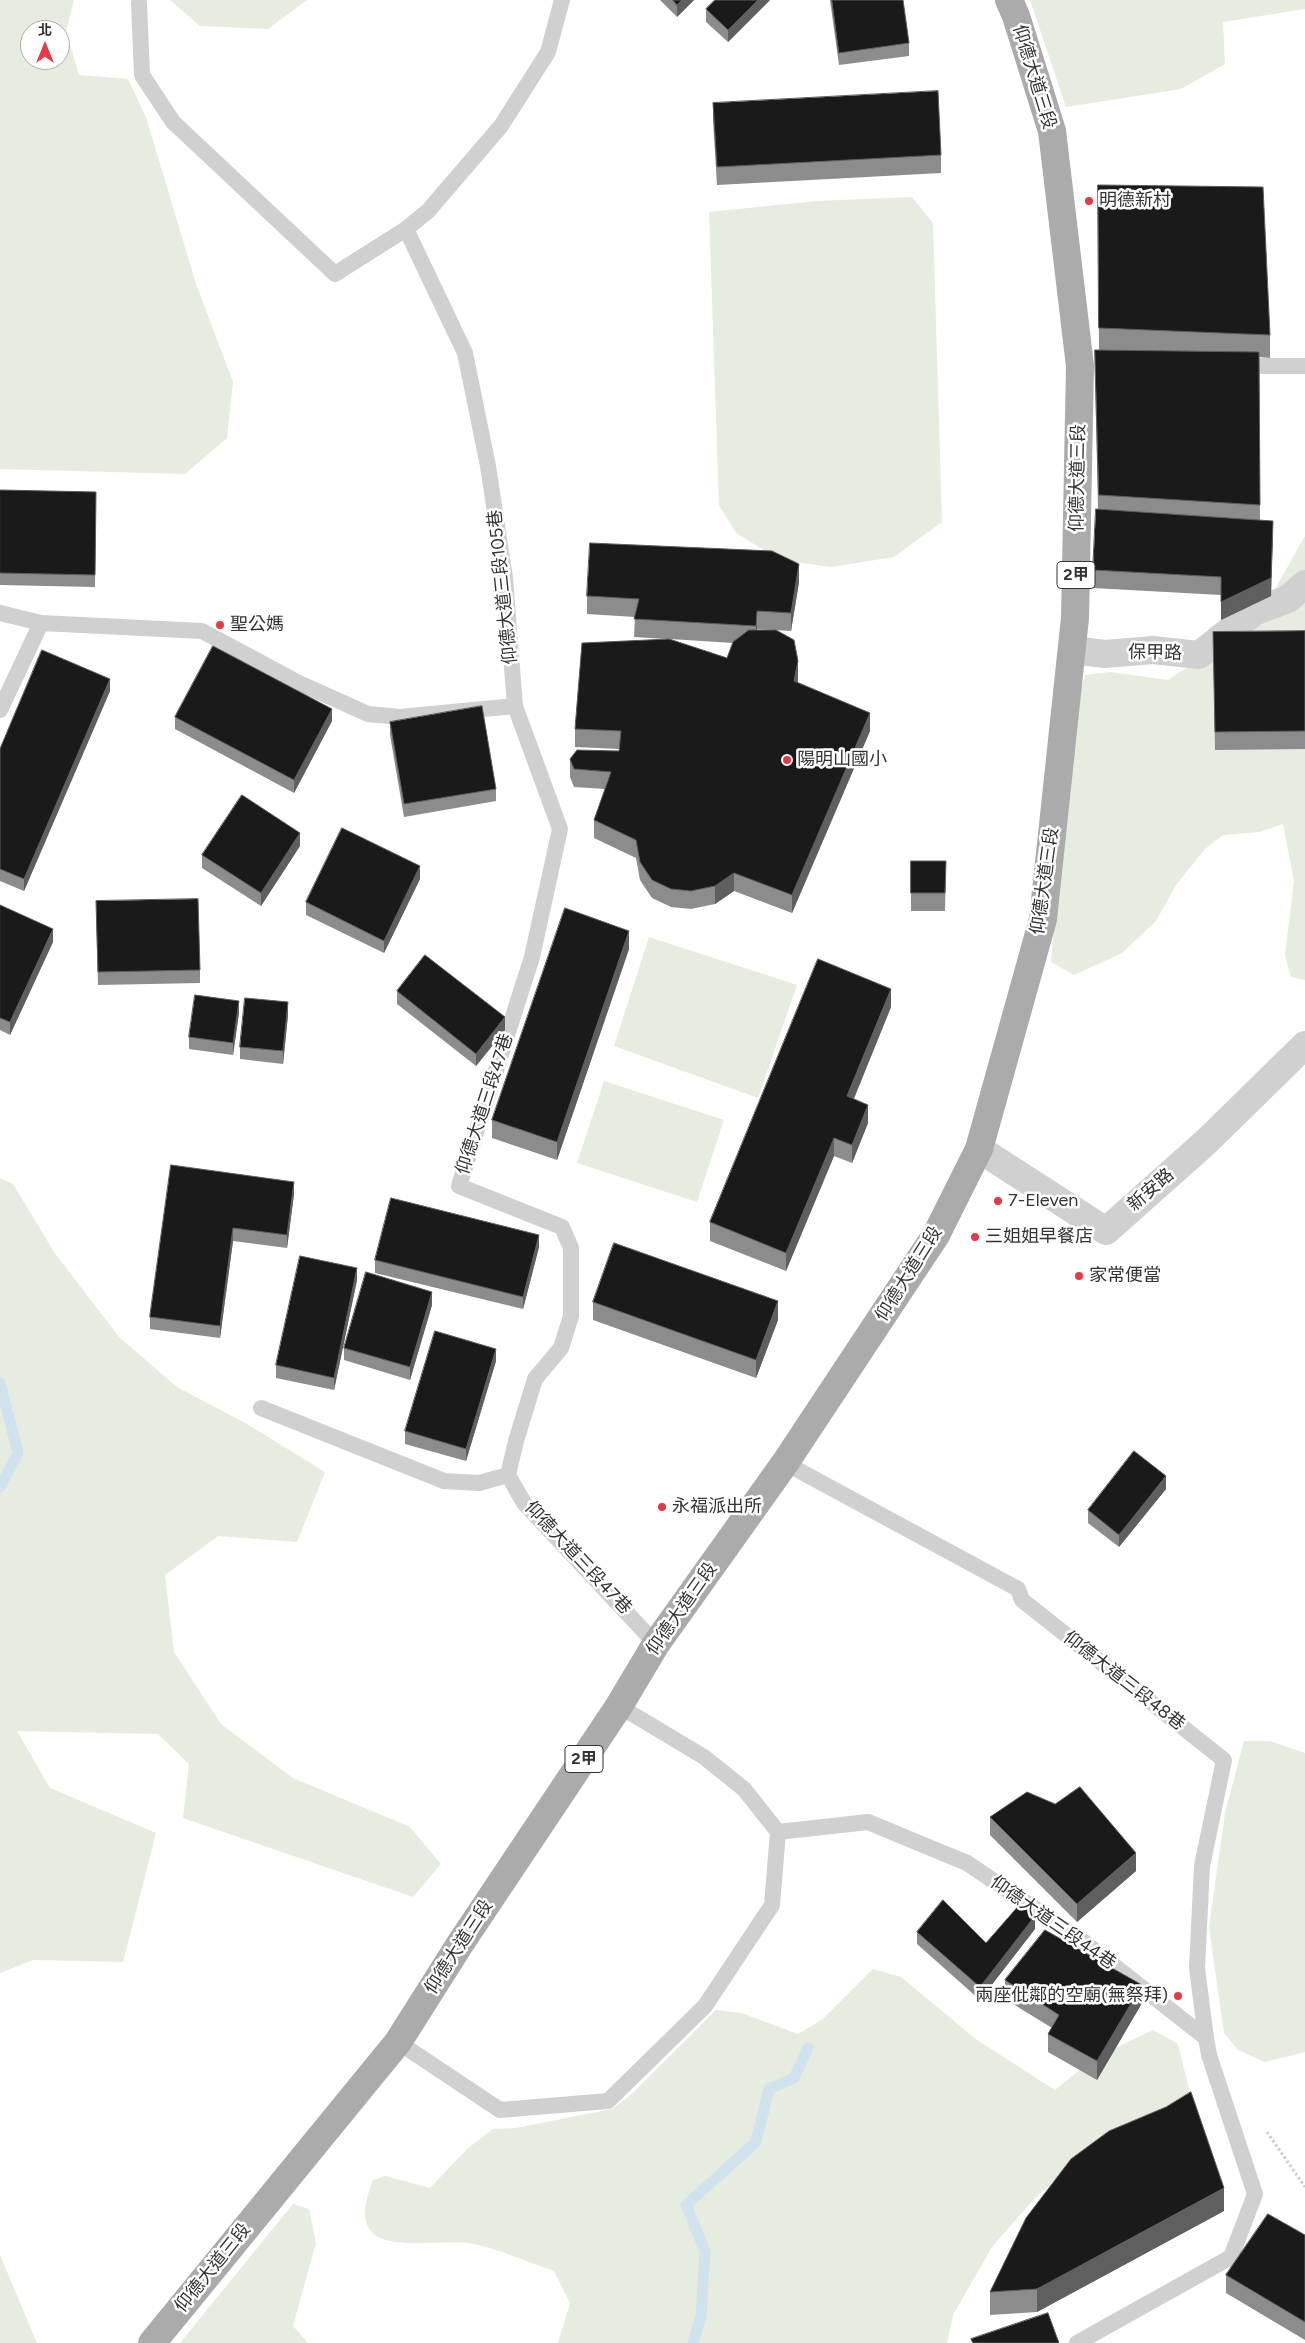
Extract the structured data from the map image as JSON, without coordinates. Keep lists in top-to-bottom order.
{
  "streets": {
    "main road": ["仰德大道三段", "2甲"],
    "street": ["保甲路", "新安路"],
    "lane": [
      "仰德大道三段105巷",
      "仰德大道三段47巷",
      "仰德大道三段48巷",
      "仰德大道三段44巷"
    ]
  },
  "crossings": [
    ["仰德大道三段", "保甲路"],
    ["仰德大道三段", "仰德大道三段47巷"],
    ["仰德大道三段", "新安路"],
    ["仰德大道三段", "仰德大道三段48巷"],
    ["仰德大道三段105巷", "仰德大道三段47巷"],
    ["仰德大道三段48巷", "仰德大道三段44巷"]
  ],
  "places": [
    "明德新村",
    "聖公媽",
    "陽明山國小",
    "7-Eleven",
    "三姐姐早餐店",
    "家常便當",
    "永福派出所",
    "兩座仳鄰的空廟(無祭拜)"
  ],
  "north": "top"
}
